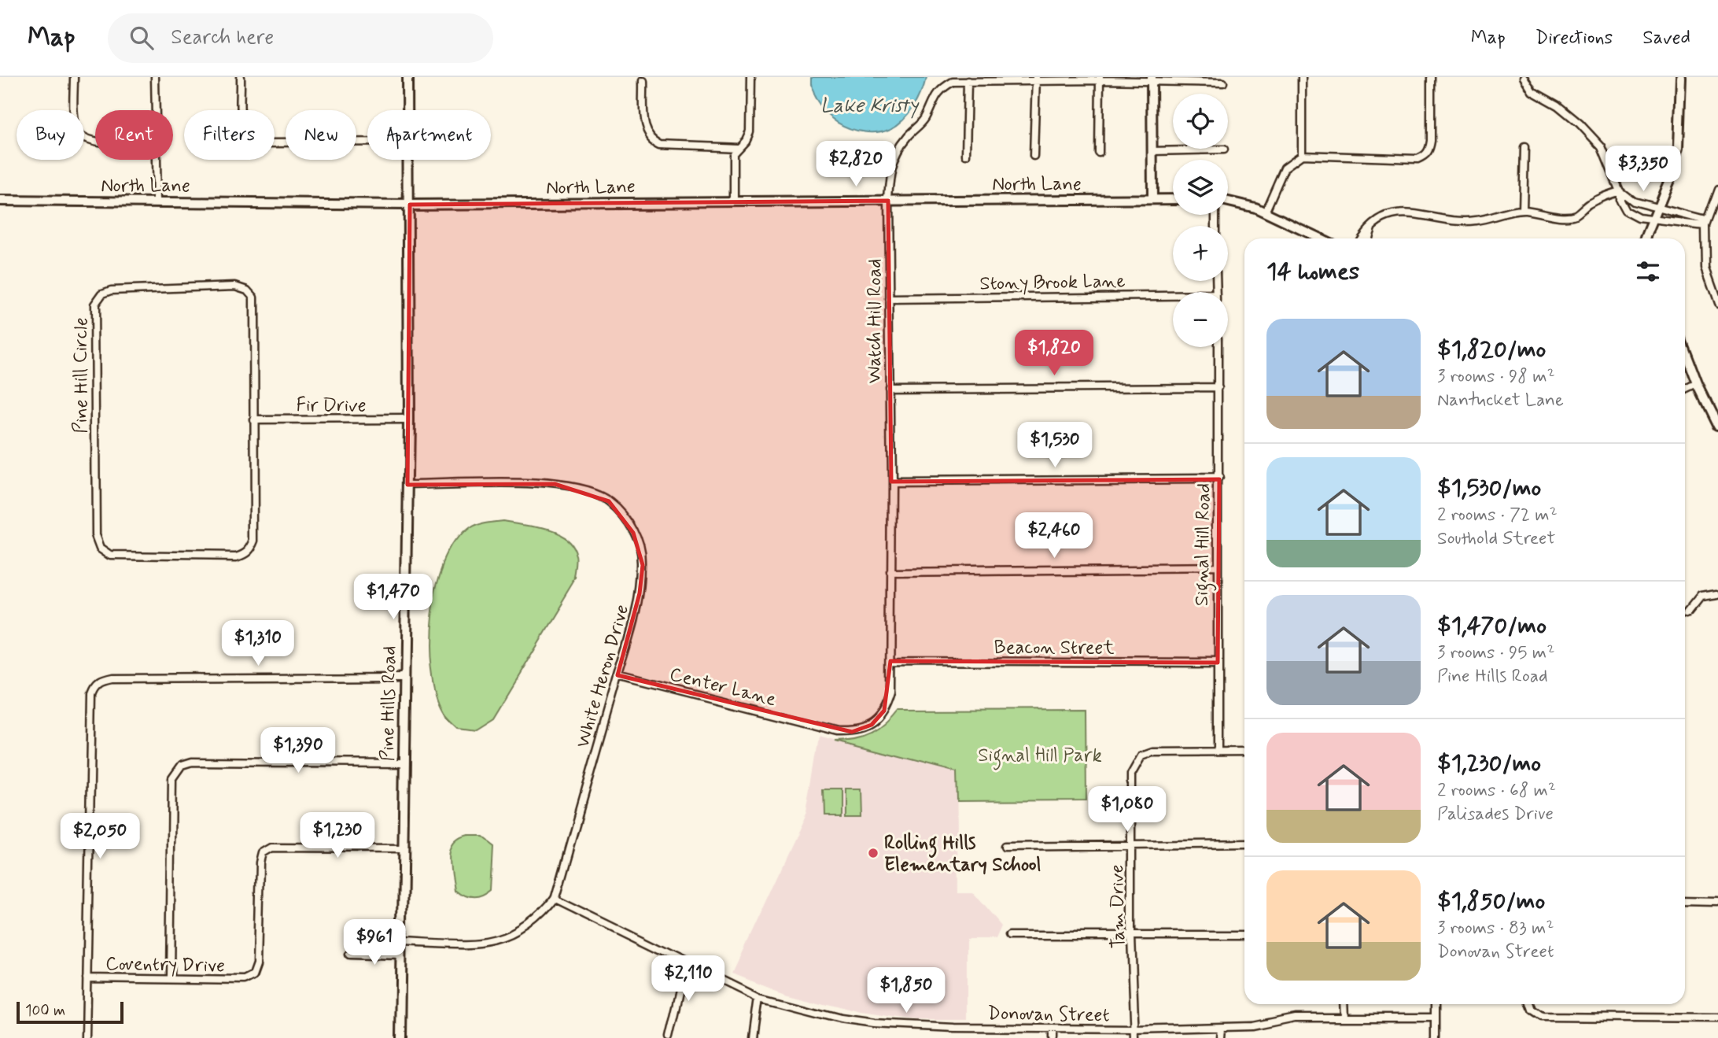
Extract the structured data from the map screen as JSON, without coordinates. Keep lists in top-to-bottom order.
{
  "streets": {
    "street": [
      "North Lane",
      "Stony Brook Lane",
      "Watch Hill Road",
      "Pine Hill Circle",
      "Fir Drive",
      "Signal Hill Road",
      "Beacon Street",
      "White Heron Drive",
      "Center Lane",
      "Pine Hills Road",
      "Tam Drive",
      "Coventry Drive",
      "Donovan Street"
    ]
  },
  "crossings": [
    ["North Lane", "Watch Hill Road"],
    ["North Lane", "Pine Hills Road"],
    ["Stony Brook Lane", "Watch Hill Road"],
    ["Watch Hill Road", "Beacon Street"],
    ["Watch Hill Road", "Center Lane"],
    ["Pine Hill Circle", "Fir Drive"],
    ["Fir Drive", "Pine Hills Road"],
    ["Signal Hill Road", "Beacon Street"],
    ["Signal Hill Road", "Tam Drive"],
    ["White Heron Drive", "Center Lane"],
    ["White Heron Drive", "Pine Hills Road"],
    ["White Heron Drive", "Donovan Street"],
    ["Pine Hills Road", "Coventry Drive"],
    ["Tam Drive", "Donovan Street"]
  ],
  "water": ["Lake Kristy"],
  "parks": ["Signal Hill Park"],
  "places": ["Rolling Hills Elementary School"],
  "scale_bar": "100 m",
  "page": {
    "header": "Map",
    "search": "Search here",
    "nav": ["Map", "Directions", "Saved"],
    "map_buttons": ["+", "−"],
    "chip": [
      "Buy",
      "Rent",
      "Filters",
      "New",
      "Apartment"
    ],
    "price": [
      "$2,820",
      "$3,350",
      "$1,820",
      "$1,530",
      "$2,460",
      "$1,470",
      "$1,310",
      "$1,390",
      "$1,080",
      "$1,230",
      "$2,050",
      "$961",
      "$2,110",
      "$1,850"
    ],
    "heading": "14 homes",
    "list": [
      {
        "name": "$1,820/mo",
        "note": "3 rooms · 98 m² · Nantucket Lane"
      },
      {
        "name": "$1,530/mo",
        "note": "2 rooms · 72 m² · Southold Street"
      },
      {
        "name": "$1,470/mo",
        "note": "3 rooms · 95 m² · Pine Hills Road"
      },
      {
        "name": "$1,230/mo",
        "note": "2 rooms · 68 m² · Palisades Drive"
      },
      {
        "name": "$1,850/mo",
        "note": "3 rooms · 83 m² · Donovan Street"
      }
    ],
    "scale": "100 m"
  }
}
